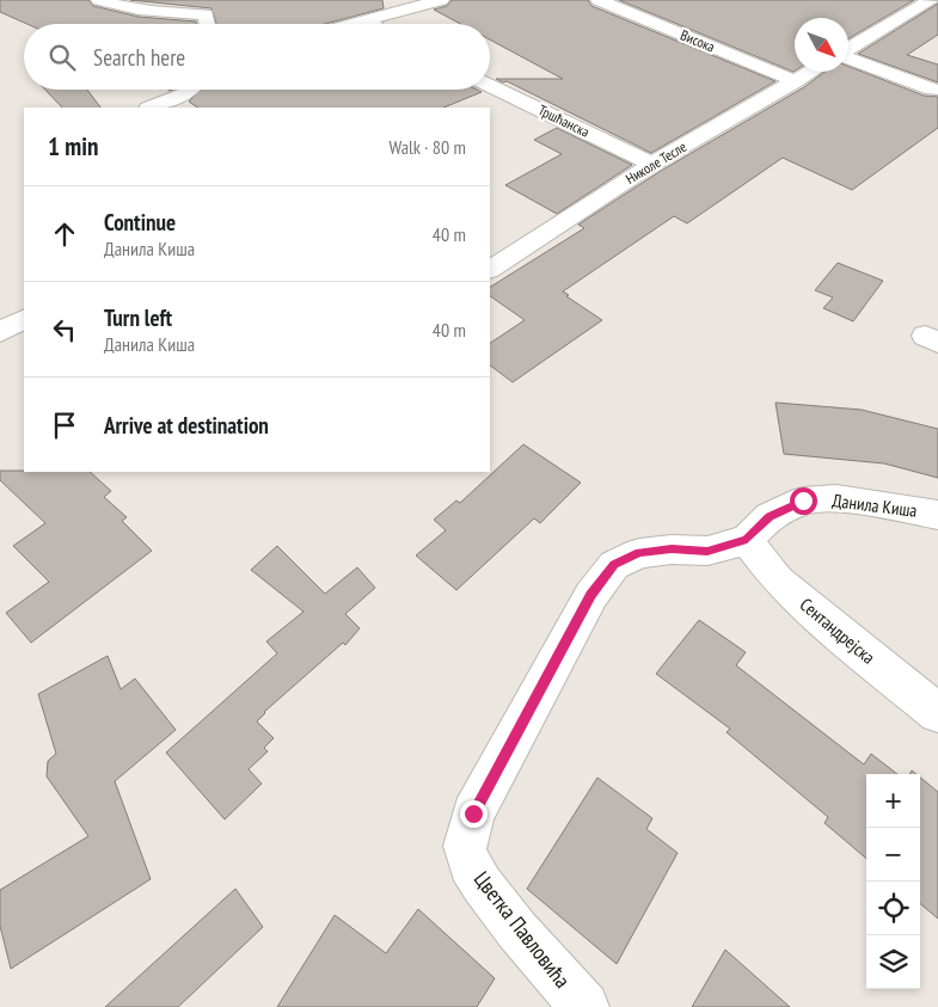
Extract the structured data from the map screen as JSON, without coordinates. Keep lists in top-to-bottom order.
{
  "streets": {
    "street": [
      "Висока",
      "Тршћанска",
      "Николе Тесле",
      "Данила Киша",
      "Сентандрејска",
      "Цветка Павловића"
    ]
  },
  "crossings": [
    ["Висока", "Николе Тесле"],
    ["Тршћанска", "Николе Тесле"],
    ["Данила Киша", "Сентандрејска"],
    ["Данила Киша", "Цветка Павловића"]
  ],
  "north": "bottom right",
  "page": {
    "search": "Search here",
    "heading": ["1 min", "Walk · 80 m"],
    "list": [
      ["Continue", "Данила Киша", "40 m"],
      ["Turn left", "Данила Киша", "40 m"],
      "Arrive at destination"
    ],
    "map_buttons": ["+", "−"]
  }
}
